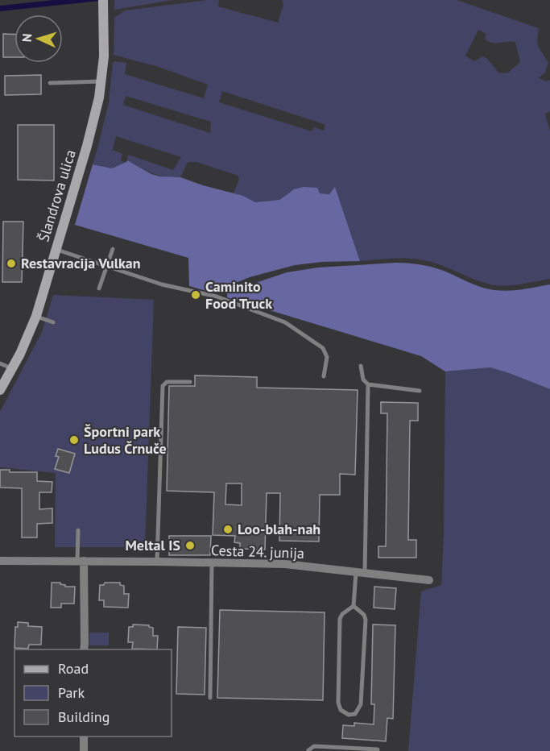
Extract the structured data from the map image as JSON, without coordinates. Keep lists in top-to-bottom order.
{
  "streets": {
    "street": ["Šlandrova ulica", "Cesta 24. junija"]
  },
  "places": [
    "Restavracija Vulkan",
    "Caminito Food Truck",
    "Športni park Ludus Črnuče",
    "Loo-blah-nah",
    "Meltal IS"
  ],
  "legend": ["Road", "Park", "Building"],
  "north": "left"
}
